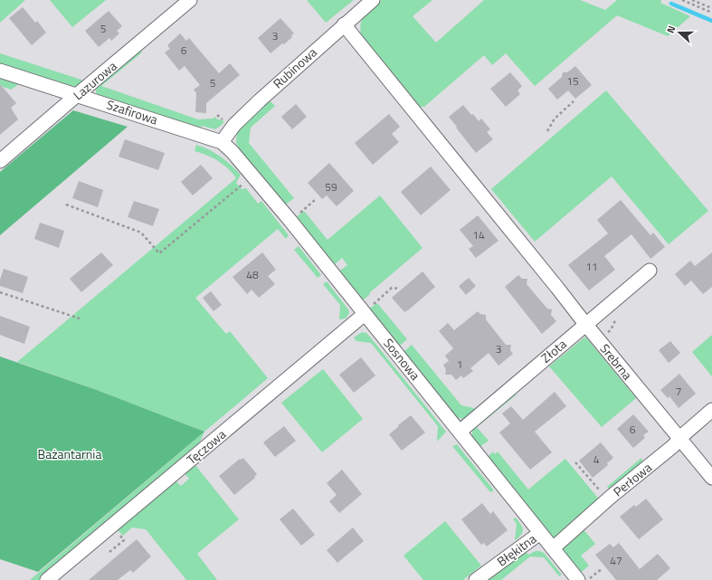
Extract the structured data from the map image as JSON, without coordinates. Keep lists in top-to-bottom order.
{
  "streets": {
    "street": [
      "Rubinowa",
      "Lazurowa",
      "Szafirowa",
      "Złota",
      "Sosnowa",
      "Srebrna",
      "Tęczowa",
      "Perłowa",
      "Błękitna"
    ]
  },
  "crossings": [
    ["Rubinowa", "Szafirowa"],
    ["Rubinowa", "Sosnowa"],
    ["Rubinowa", "Srebrna"],
    ["Lazurowa", "Szafirowa"],
    ["Szafirowa", "Sosnowa"],
    ["Złota", "Sosnowa"],
    ["Złota", "Srebrna"],
    ["Sosnowa", "Tęczowa"],
    ["Sosnowa", "Perłowa"],
    ["Sosnowa", "Błękitna"],
    ["Srebrna", "Perłowa"]
  ],
  "parks": ["Bażantarnia"],
  "house_numbers": [
    "5",
    "3",
    "6",
    "15",
    "5",
    "59",
    "14",
    "11",
    "48",
    "3",
    "1",
    "7",
    "6",
    "4",
    "47"
  ],
  "north": "left"
}
